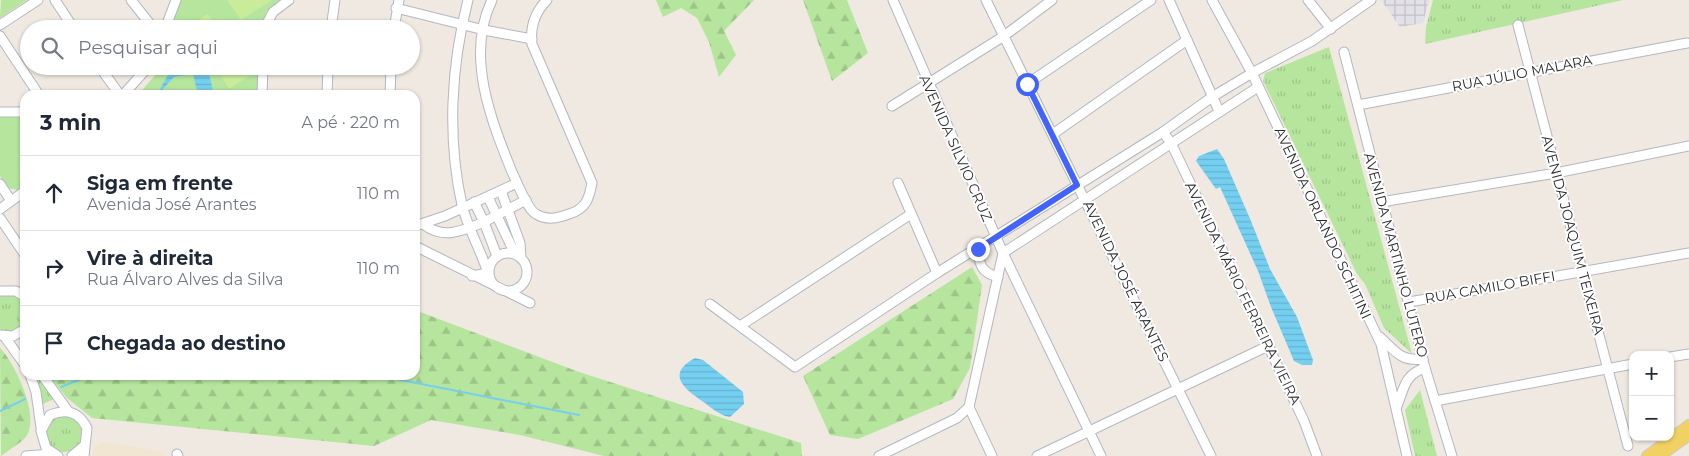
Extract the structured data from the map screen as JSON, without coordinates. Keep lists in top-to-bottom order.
{
  "streets": {
    "street": [
      "RUA JÚLIO MALARA",
      "AVENIDA SILVIO CRUZ",
      "AVENIDA ORLANDO SCHITINI",
      "AVENIDA JOAQUIM TEIXEIRA",
      "AVENIDA MARTINHO LUTERO",
      "AVENIDA JOSÉ ARANTES",
      "RUA CAMILO BIFFI",
      "AVENIDA MÁRIO FERREIRA VIEIRA"
    ]
  },
  "crossings": [
    ["RUA JÚLIO MALARA", "AVENIDA JOAQUIM TEIXEIRA"],
    ["RUA JÚLIO MALARA", "AVENIDA MARTINHO LUTERO"],
    ["AVENIDA JOAQUIM TEIXEIRA", "RUA CAMILO BIFFI"],
    ["AVENIDA MARTINHO LUTERO", "RUA CAMILO BIFFI"]
  ],
  "page": {
    "search": "Pesquisar aqui",
    "heading": ["3 min", "A pé · 220 m"],
    "list": [
      ["Siga em frente", "Avenida José Arantes", "110 m"],
      ["Vire à direita", "Rua Álvaro Alves da Silva", "110 m"],
      "Chegada ao destino"
    ],
    "map_buttons": ["+", "−"]
  }
}
